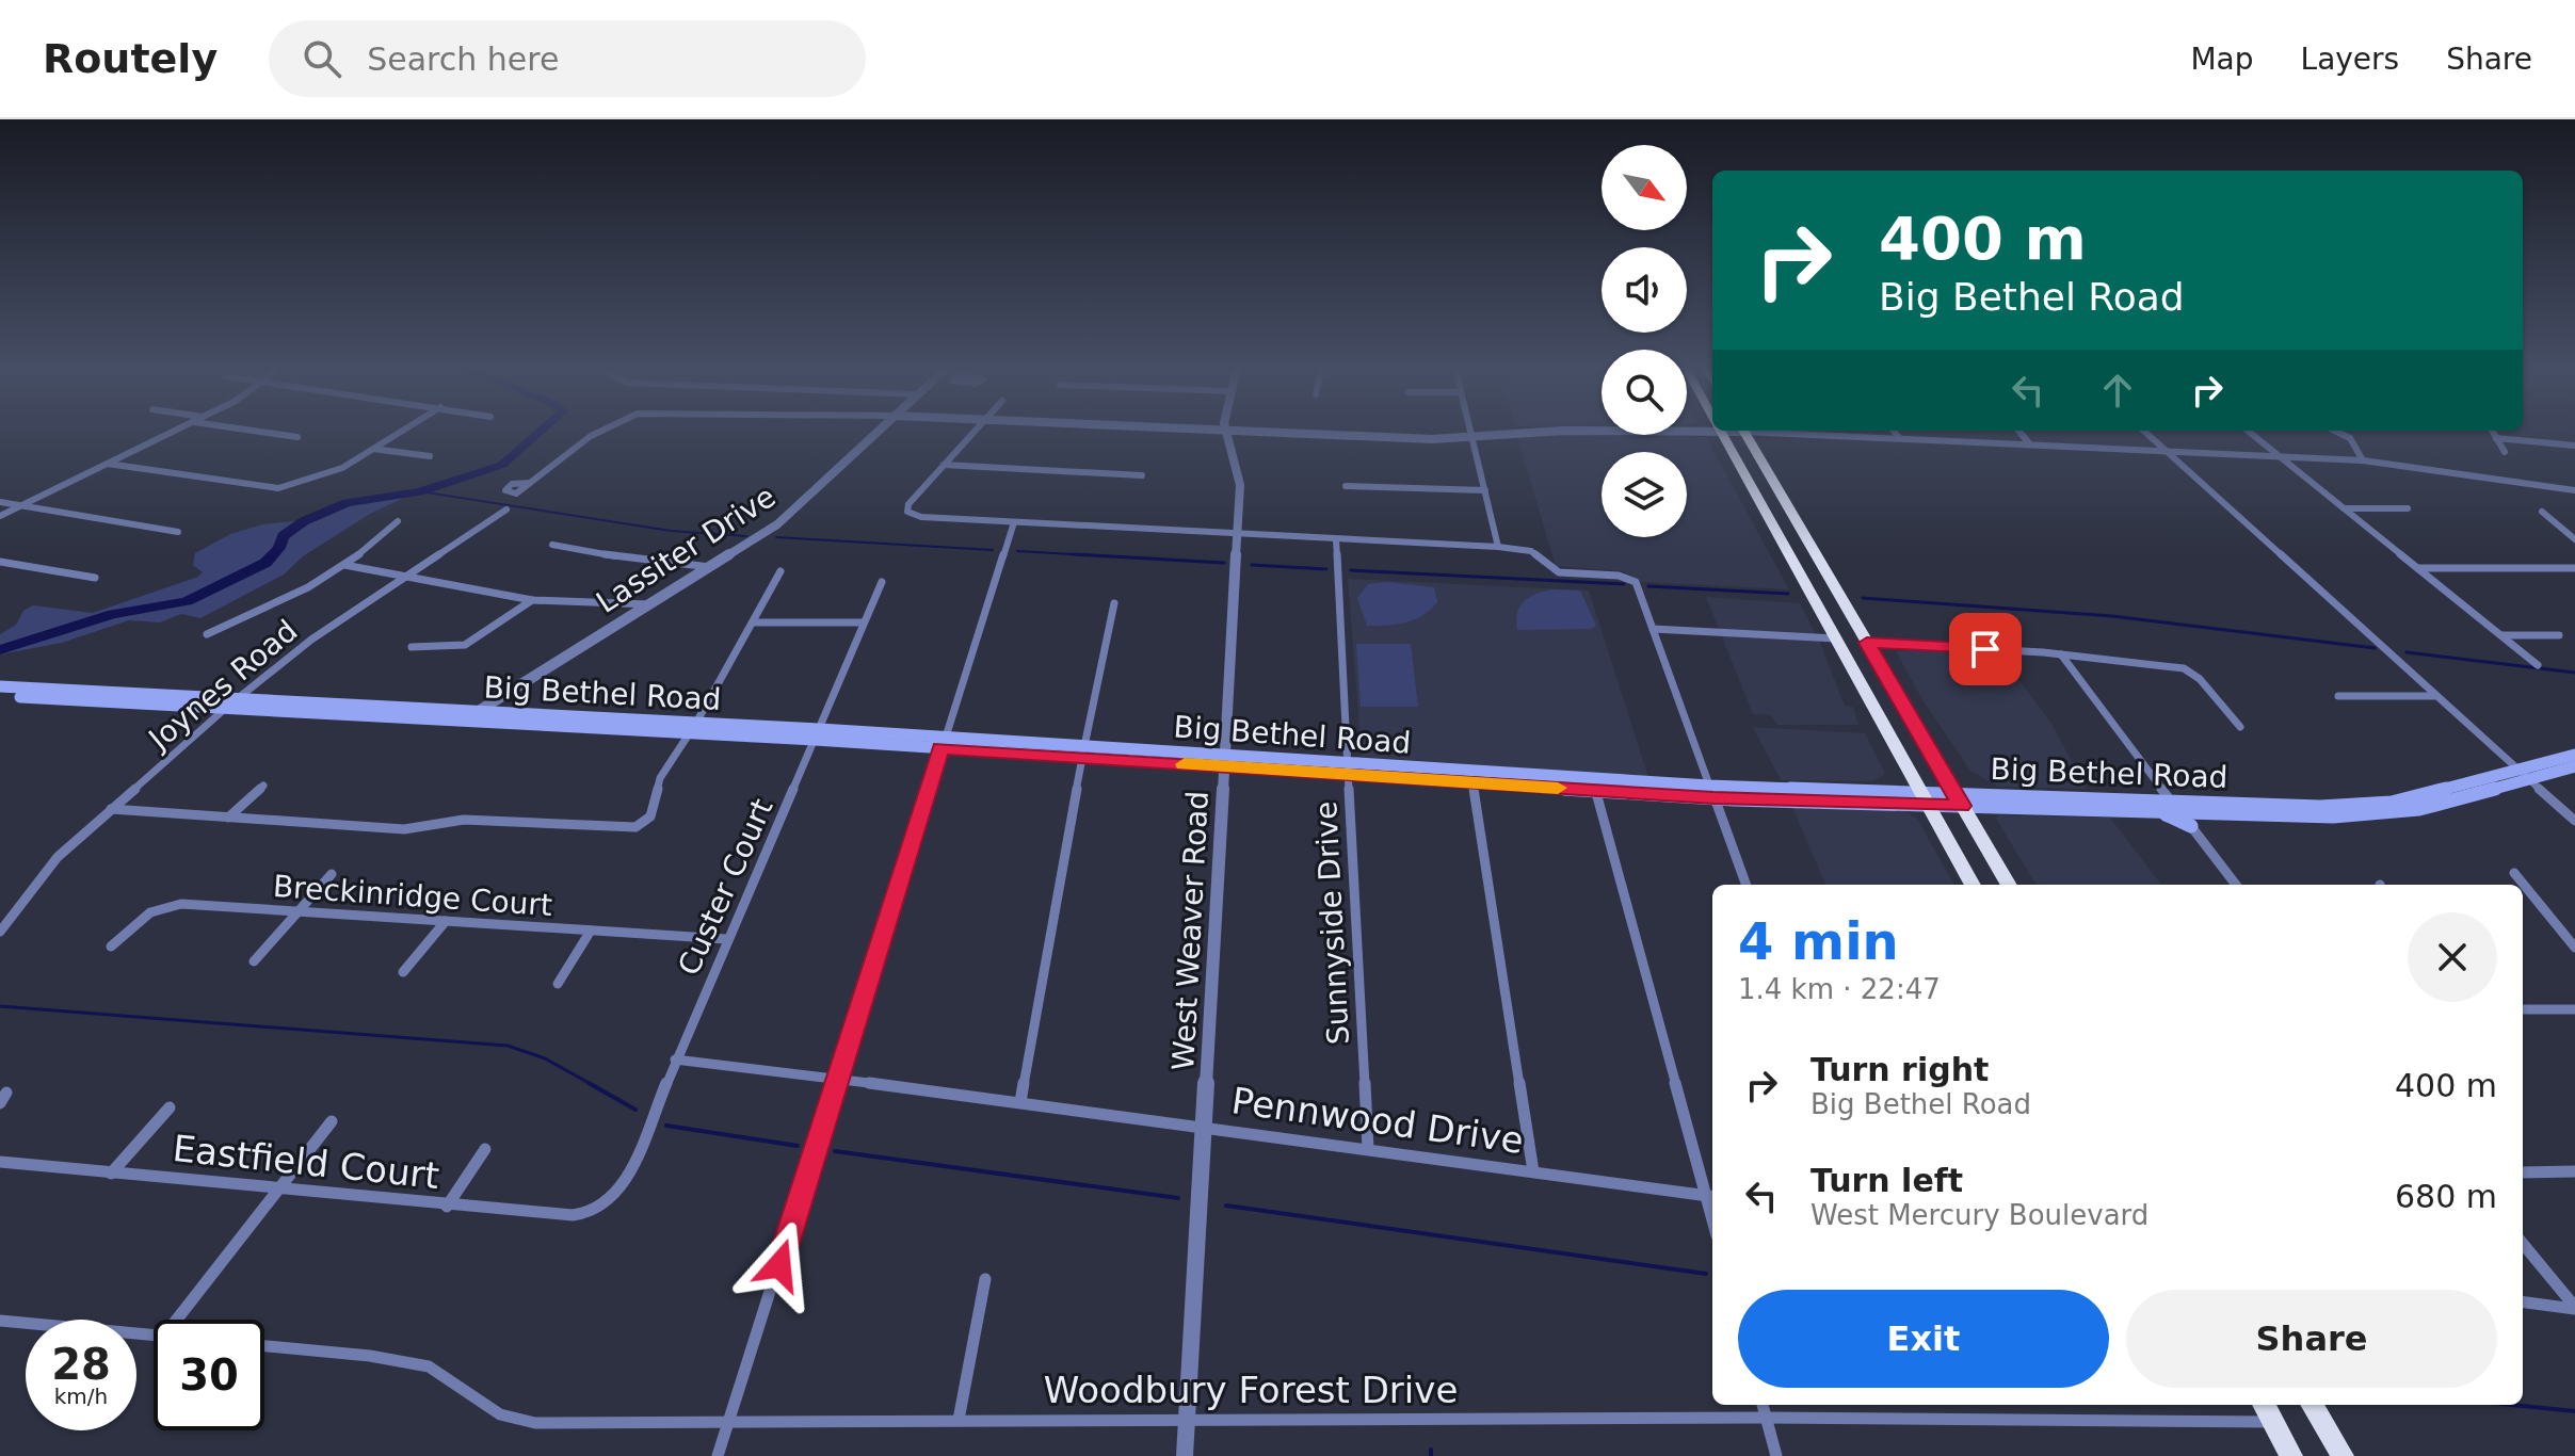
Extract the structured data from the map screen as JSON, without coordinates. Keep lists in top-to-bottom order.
{
  "streets": {
    "main road": ["Big Bethel Road"],
    "street": [
      "Lassiter Drive",
      "Joynes Road",
      "Custer Court",
      "Breckinridge Court",
      "Sunnyside Drive",
      "West Weaver Road",
      "Pennwood Drive",
      "Eastfield Court",
      "Woodbury Forest Drive"
    ]
  },
  "crossings": [
    ["Lassiter Drive", "Big Bethel Road"],
    ["Joynes Road", "Big Bethel Road"],
    ["Big Bethel Road", "Custer Court"],
    ["Big Bethel Road", "Sunnyside Drive"],
    ["Big Bethel Road", "West Weaver Road"],
    ["Custer Court", "Breckinridge Court"],
    ["Custer Court", "Pennwood Drive"],
    ["Custer Court", "Eastfield Court"],
    ["Sunnyside Drive", "Pennwood Drive"],
    ["West Weaver Road", "Pennwood Drive"],
    ["West Weaver Road", "Woodbury Forest Drive"]
  ],
  "north": "bottom right",
  "page": {
    "header": "Routely",
    "search": "Search here",
    "nav": ["Map", "Layers", "Share"],
    "turn": ["400 m", "Big Bethel Road"],
    "heading": ["4 min", "1.4 km · 22:47"],
    "list": [
      {
        "name": "Turn right",
        "note": "Big Bethel Road",
        "value": "400 m"
      },
      {
        "name": "Turn left",
        "note": "West Mercury Boulevard",
        "value": "680 m"
      }
    ],
    "buttons": ["Exit", "Share"],
    "speed": "28 km/h",
    "limit": "30"
  }
}
